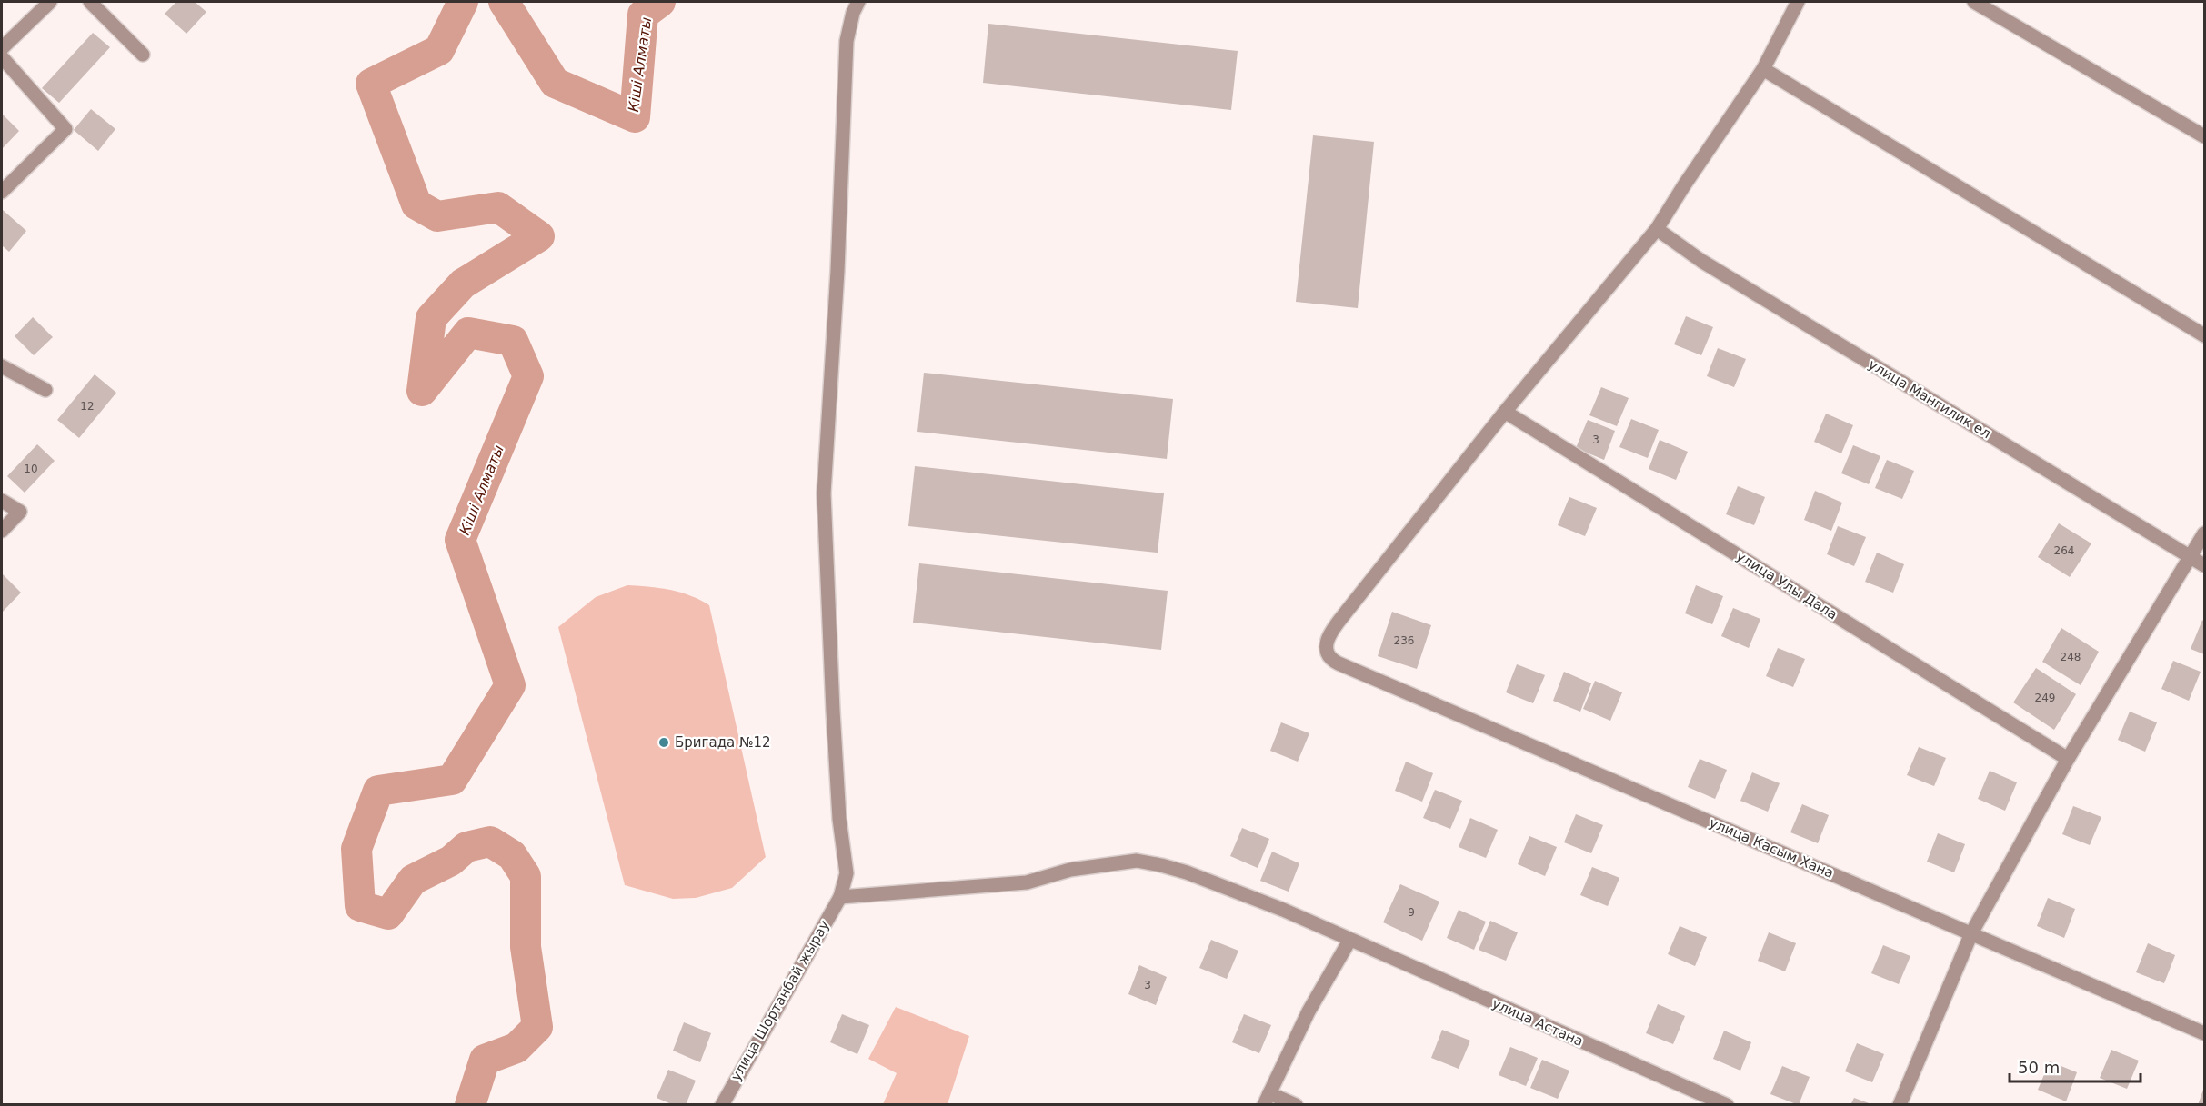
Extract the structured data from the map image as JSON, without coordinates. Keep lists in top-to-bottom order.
{
  "streets": {
    "street": [
      "улица Мангилик ел",
      "улица Улы Дала",
      "улица Касым Хана",
      "улица Шортанбай жырау",
      "улица Астана"
    ]
  },
  "crossings": [
    ["улица Улы Дала", "улица Касым Хана"],
    ["улица Шортанбай жырау", "улица Астана"]
  ],
  "water": ["Кіші Алматы"],
  "places": ["Бригада №12"],
  "house_numbers": [
    "12",
    "3",
    "10",
    "264",
    "236",
    "248",
    "249",
    "9",
    "3"
  ],
  "scale_bar": "50 m"
}
